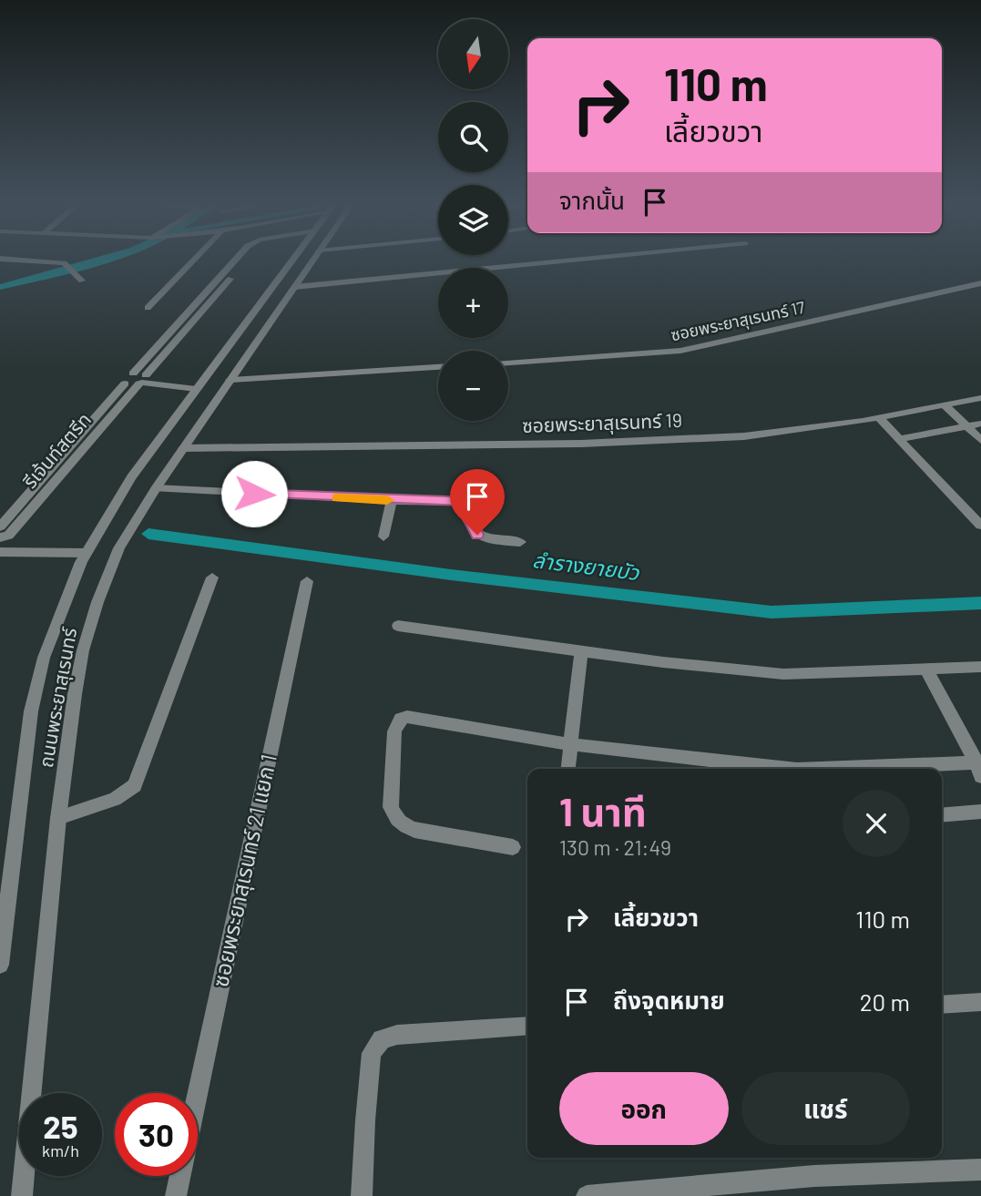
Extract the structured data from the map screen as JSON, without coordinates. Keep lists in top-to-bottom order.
{
  "streets": {
    "street": [
      "ซอยพระยาสุเรนทร์ 17",
      "ซอยพระยาสุเรนทร์ 19",
      "รีเจ้นท์สตรีท",
      "ถนนพระยาสุเรนทร์",
      "ซอยพระยาสุเรนทร์ 21 แยก 1"
    ]
  },
  "crossings": [
    ["ซอยพระยาสุเรนทร์ 19", "ถนนพระยาสุเรนทร์"]
  ],
  "water": ["ลำรางยายบัว"],
  "north": "bottom",
  "page": {
    "map_buttons": ["+", "−"],
    "turn": ["110 m", "เลี้ยวขวา"],
    "then": "จากนั้น",
    "heading": ["1 นาที", "130 m · 21:49"],
    "list": [
      {
        "name": "เลี้ยวขวา",
        "value": "110 m"
      },
      {
        "name": "ถึงจุดหมาย",
        "value": "20 m"
      }
    ],
    "buttons": ["ออก", "แชร์"],
    "speed": "25 km/h",
    "limit": "30"
  }
}
